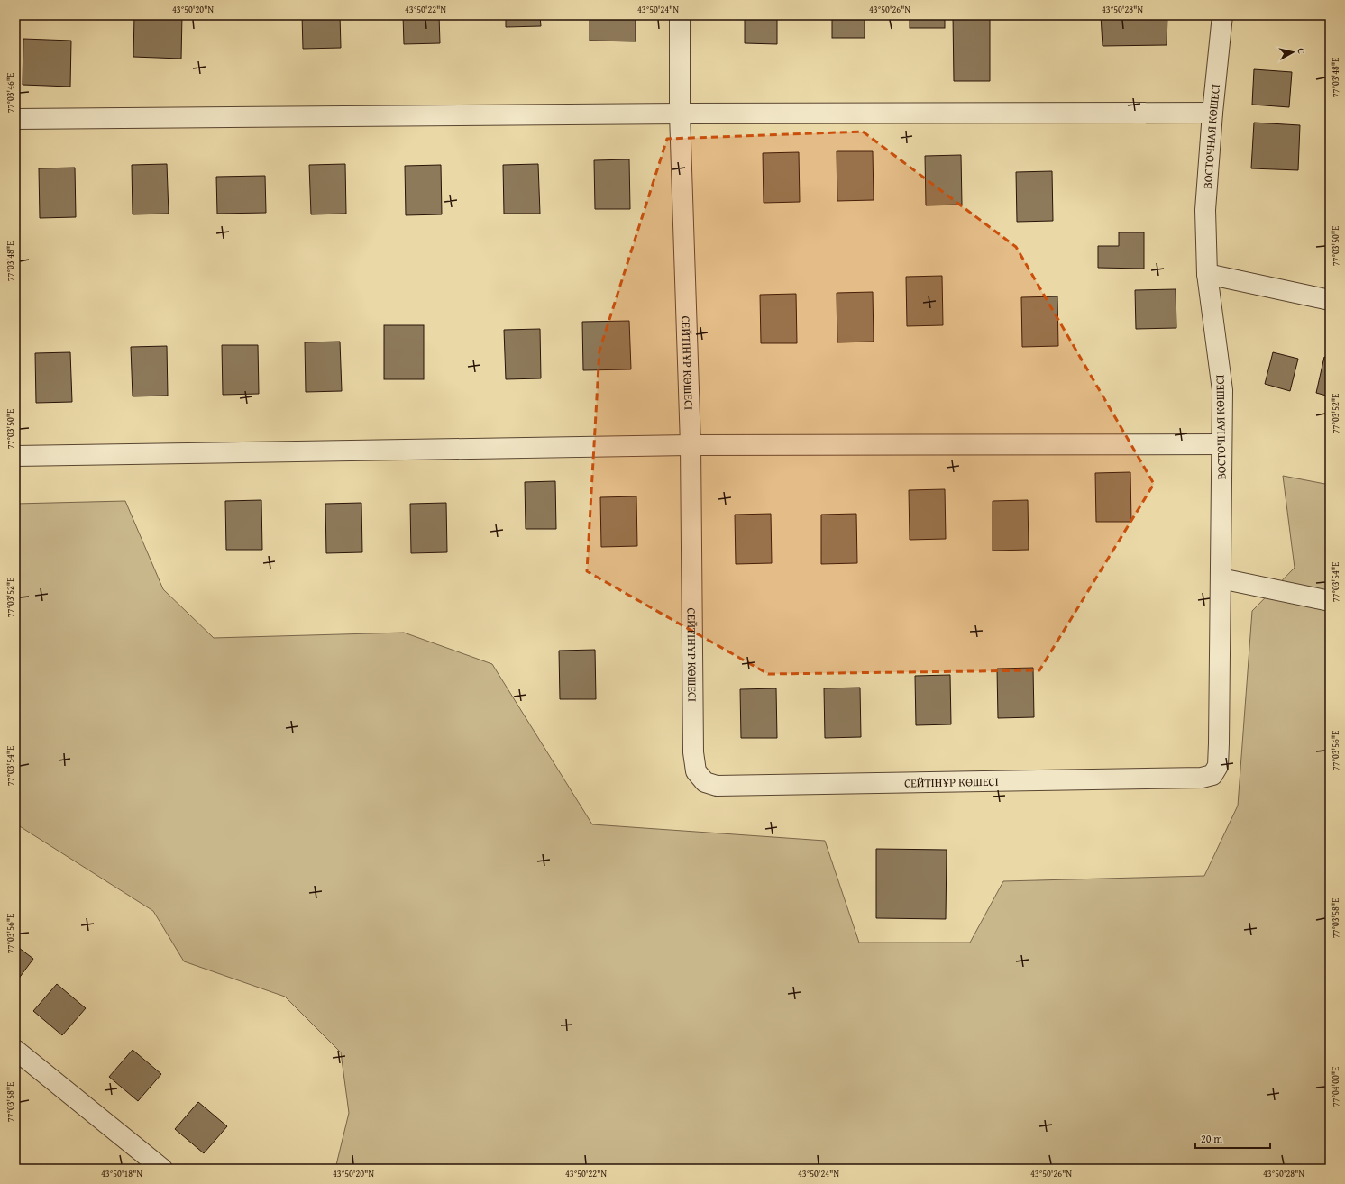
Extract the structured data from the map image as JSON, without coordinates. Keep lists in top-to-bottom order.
{
  "streets": {
    "street": ["ВОСТОЧНАЯ КӨШЕСІ", "СЕЙТІНҰР КӨШЕСІ"]
  },
  "crossings": [
    ["ВОСТОЧНАЯ КӨШЕСІ", "СЕЙТІНҰР КӨШЕСІ"]
  ],
  "scale_bar": "20 m",
  "north": "right",
  "coordinates": [
    "43°50'20\"N",
    "43°50'22\"N",
    "43°50'24\"N",
    "43°50'26\"N",
    "43°50'28\"N",
    "77°03'48\"E",
    "77°03'46\"E",
    "77°03'50\"E",
    "77°03'52\"E",
    "77°03'54\"E",
    "77°03'56\"E",
    "77°03'58\"E",
    "77°04'00\"E",
    "43°50'18\"N"
  ]
}
